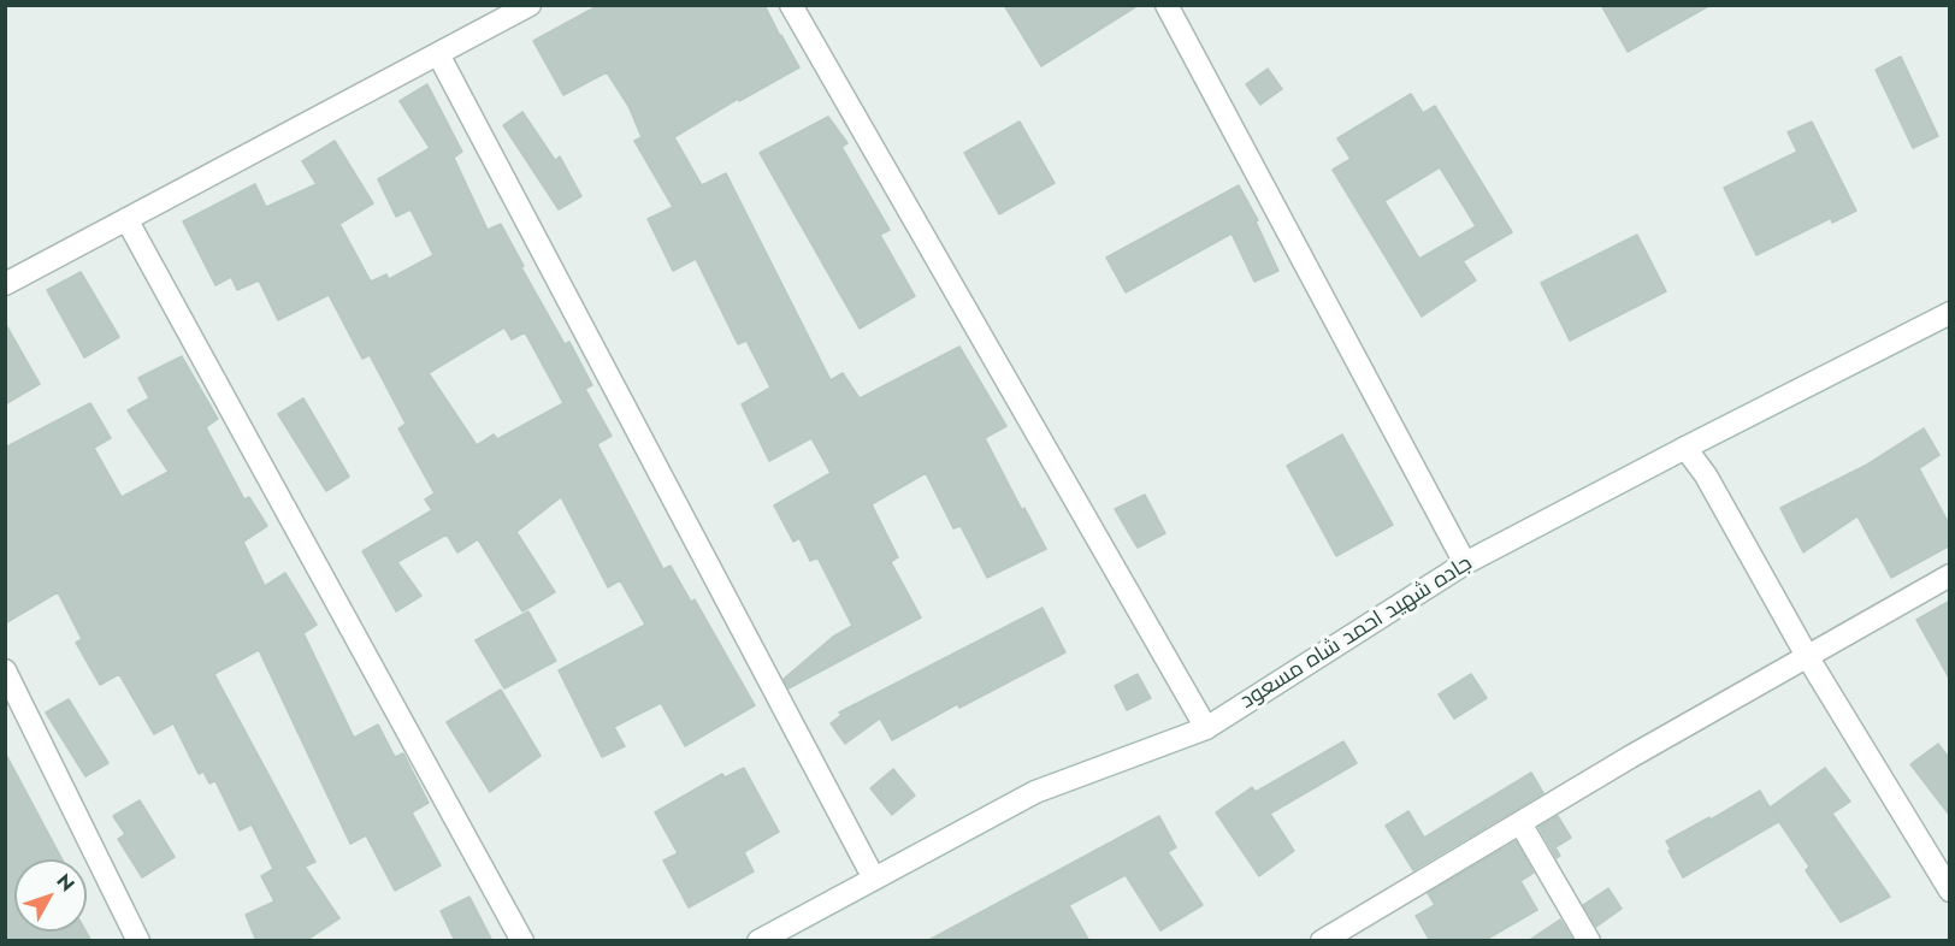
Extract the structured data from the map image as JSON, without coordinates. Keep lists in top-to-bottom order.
{
  "streets": {
    "street": ["جاده شهيد احمد شاه مسعود"]
  },
  "north": "top right"
}
